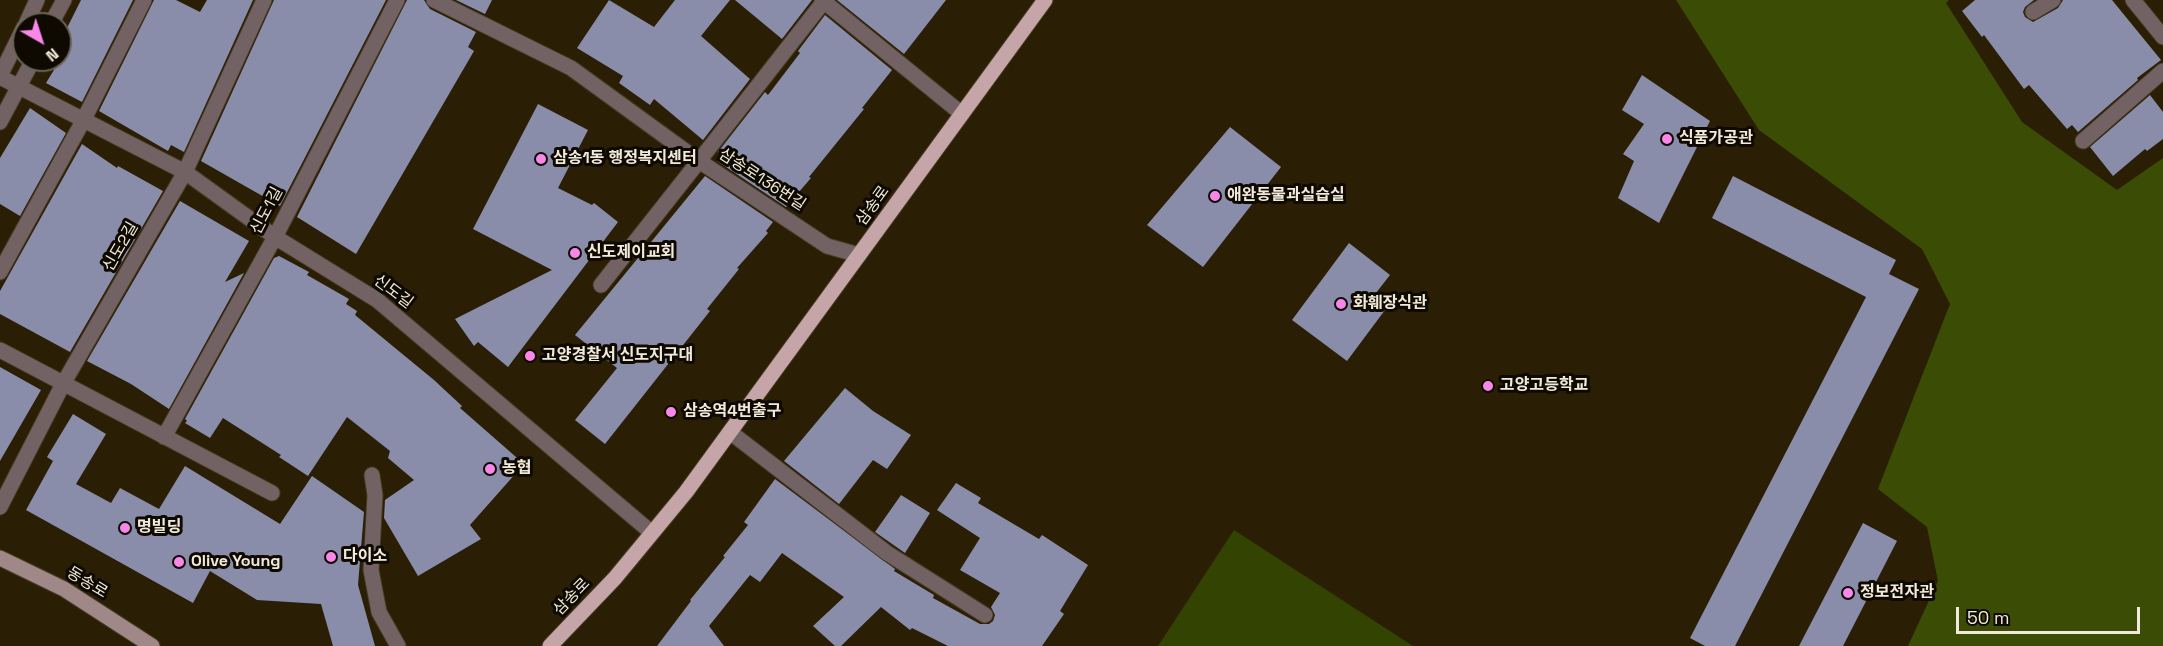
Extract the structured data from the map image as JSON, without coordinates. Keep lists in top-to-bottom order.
{
  "streets": {
    "main road": ["삼송로", "동송로"],
    "street": [
      "삼송로136번길",
      "신도1길",
      "신도2길",
      "신도길"
    ]
  },
  "crossings": [
    ["삼송로136번길", "삼송로"],
    ["삼송로", "신도길"],
    ["신도1길", "신도길"],
    ["신도2길", "신도길"]
  ],
  "places": [
    "식품가공관",
    "삼송1동 행정복지센터",
    "애완동물과실습실",
    "신도제이교회",
    "화훼장식관",
    "고양경찰서 신도지구대",
    "고양고등학교",
    "삼송역4번출구",
    "농협",
    "명빌딩",
    "다이소",
    "Olive Young",
    "정보전자관"
  ],
  "scale_bar": "50 m",
  "north": "bottom right"
}
